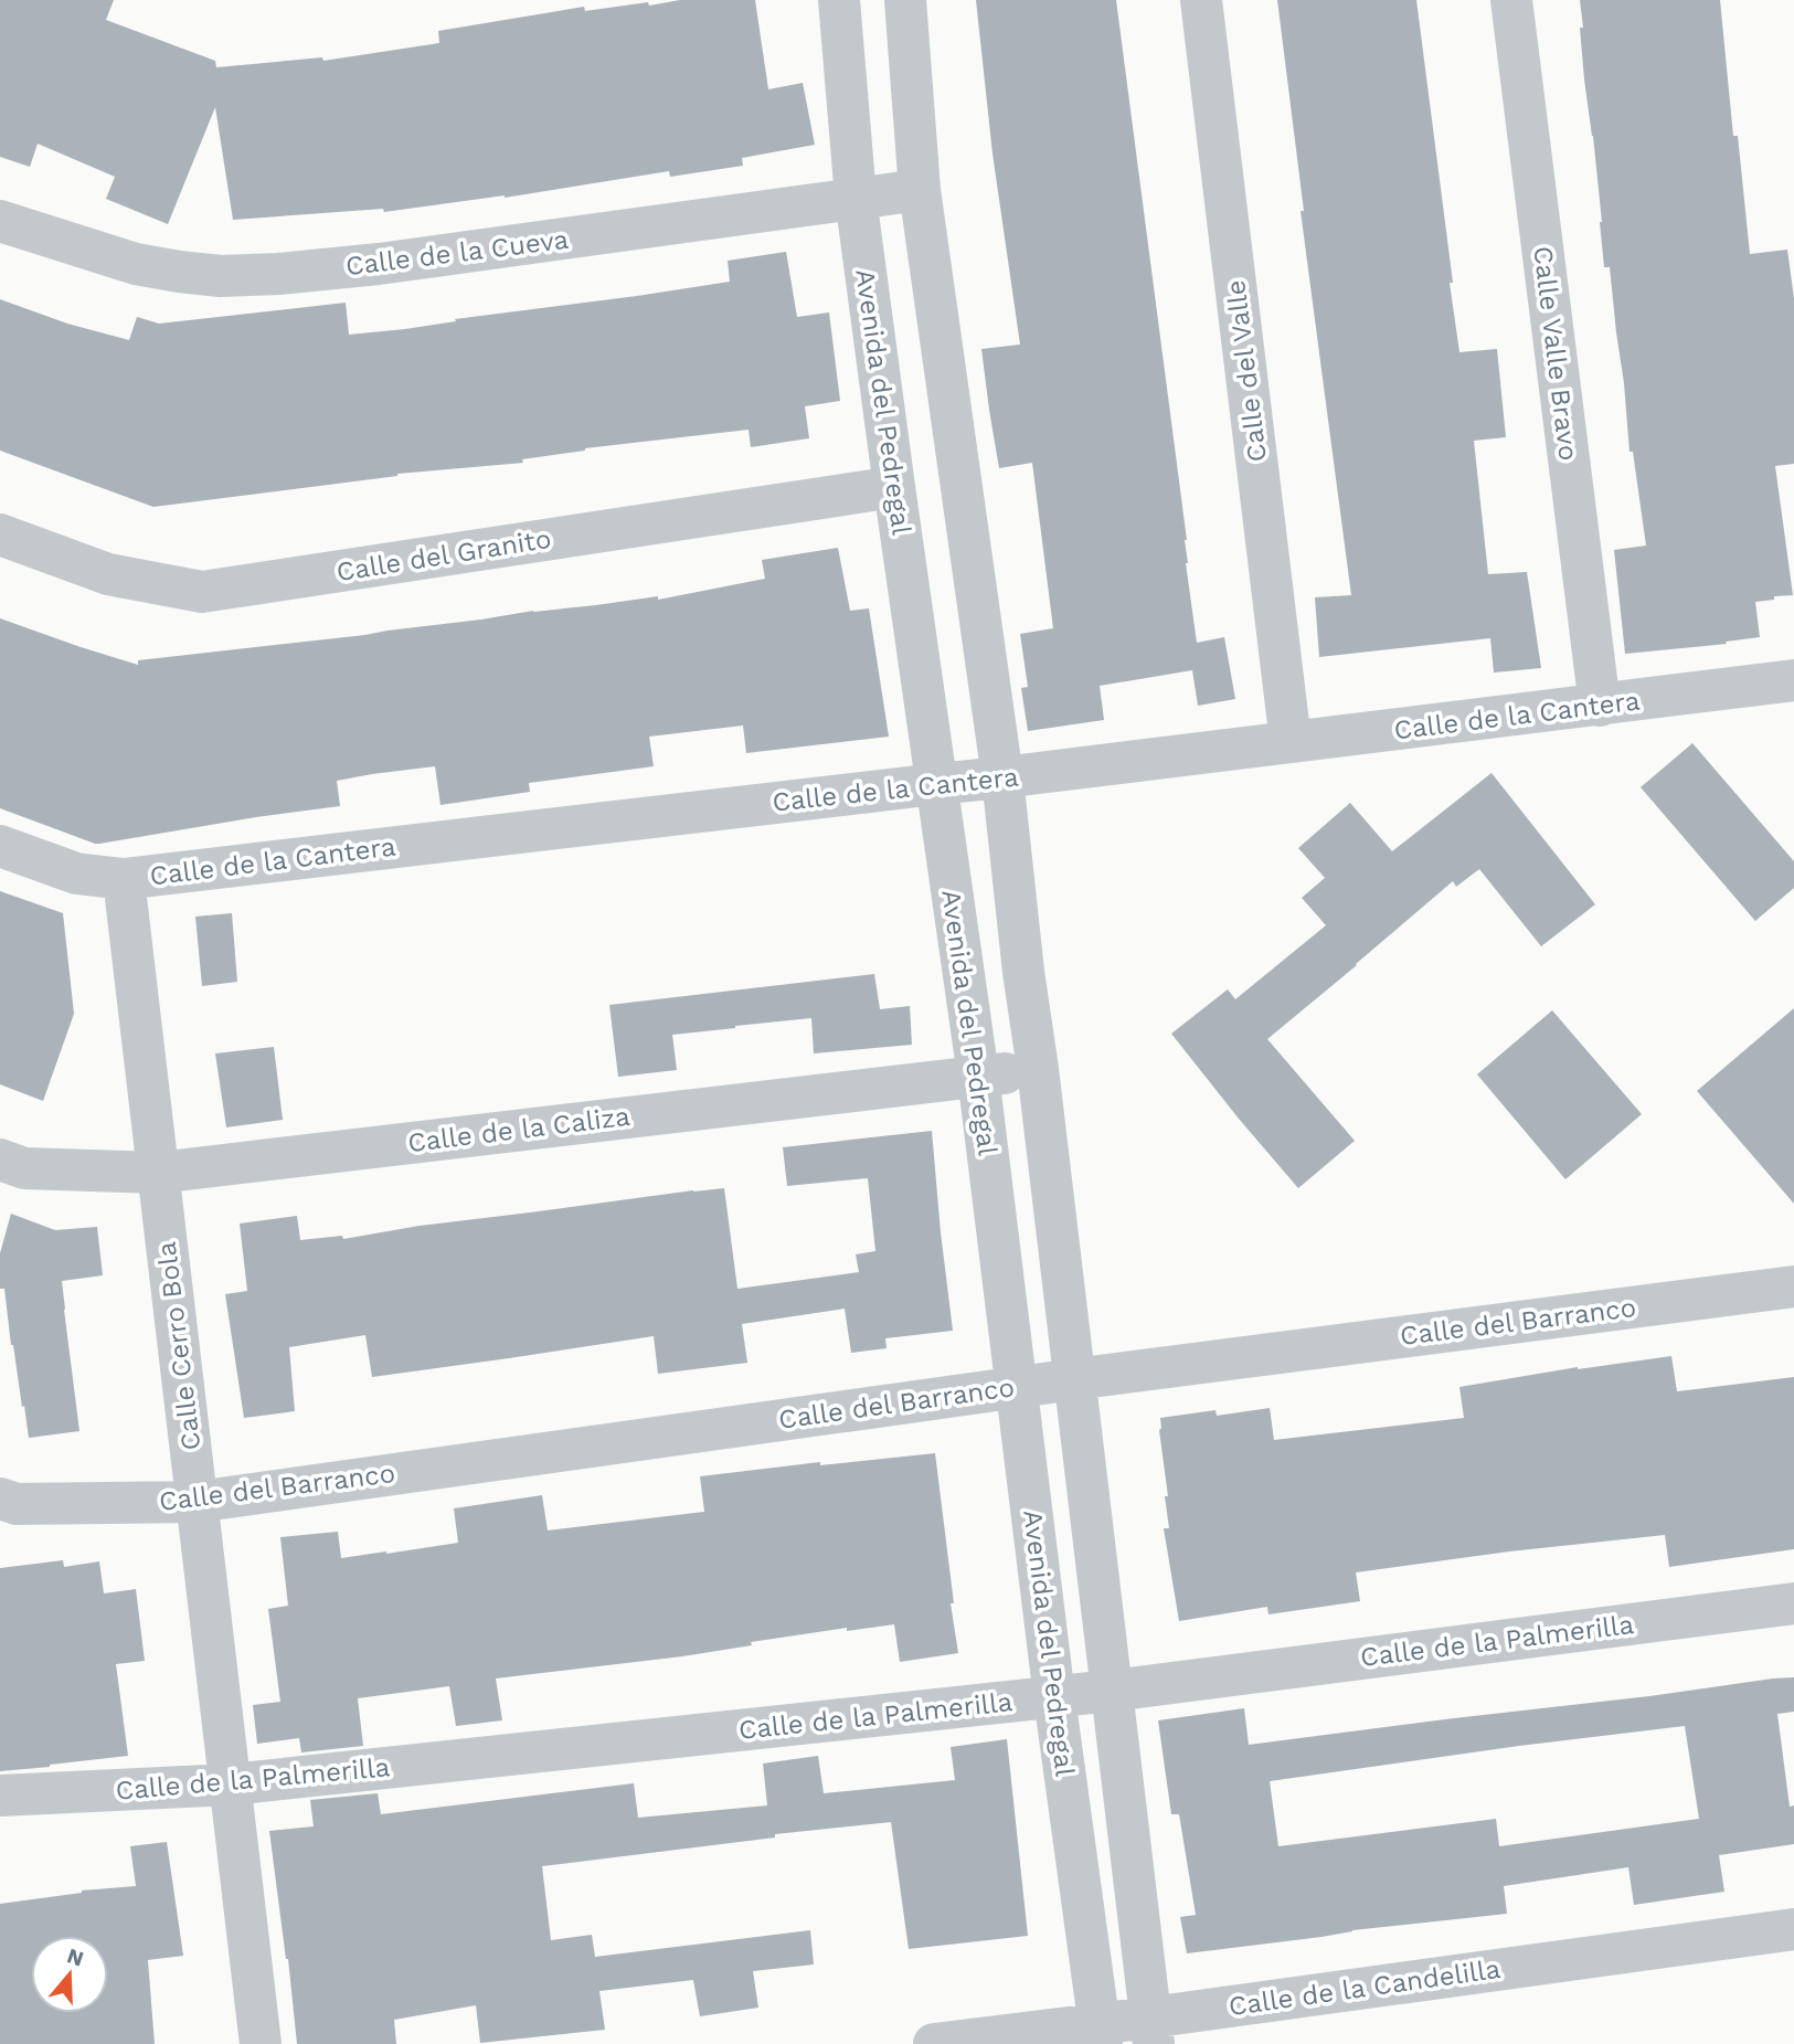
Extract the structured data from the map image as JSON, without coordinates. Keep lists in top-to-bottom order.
{
  "streets": {
    "street": [
      "Calle de la Cueva",
      "Calle Valle Bravo",
      "Calle del Valle",
      "Avenida del Pedregal",
      "Calle del Granito",
      "Calle de la Cantera",
      "Calle de la Caliza",
      "Calle del Barranco",
      "Calle Cerro Bola",
      "Calle de la Palmerilla",
      "Calle de la Candelilla"
    ]
  },
  "crossings": [
    ["Calle de la Cueva", "Avenida del Pedregal"],
    ["Calle Valle Bravo", "Calle de la Cantera"],
    ["Calle del Valle", "Calle de la Cantera"],
    ["Avenida del Pedregal", "Calle del Granito"],
    ["Avenida del Pedregal", "Calle de la Cantera"],
    ["Avenida del Pedregal", "Calle de la Caliza"],
    ["Avenida del Pedregal", "Calle del Barranco"],
    ["Avenida del Pedregal", "Calle de la Palmerilla"],
    ["Avenida del Pedregal", "Calle de la Candelilla"],
    ["Calle de la Cantera", "Calle Cerro Bola"],
    ["Calle de la Caliza", "Calle Cerro Bola"],
    ["Calle del Barranco", "Calle Cerro Bola"],
    ["Calle Cerro Bola", "Calle de la Palmerilla"]
  ],
  "north": "top"
}
